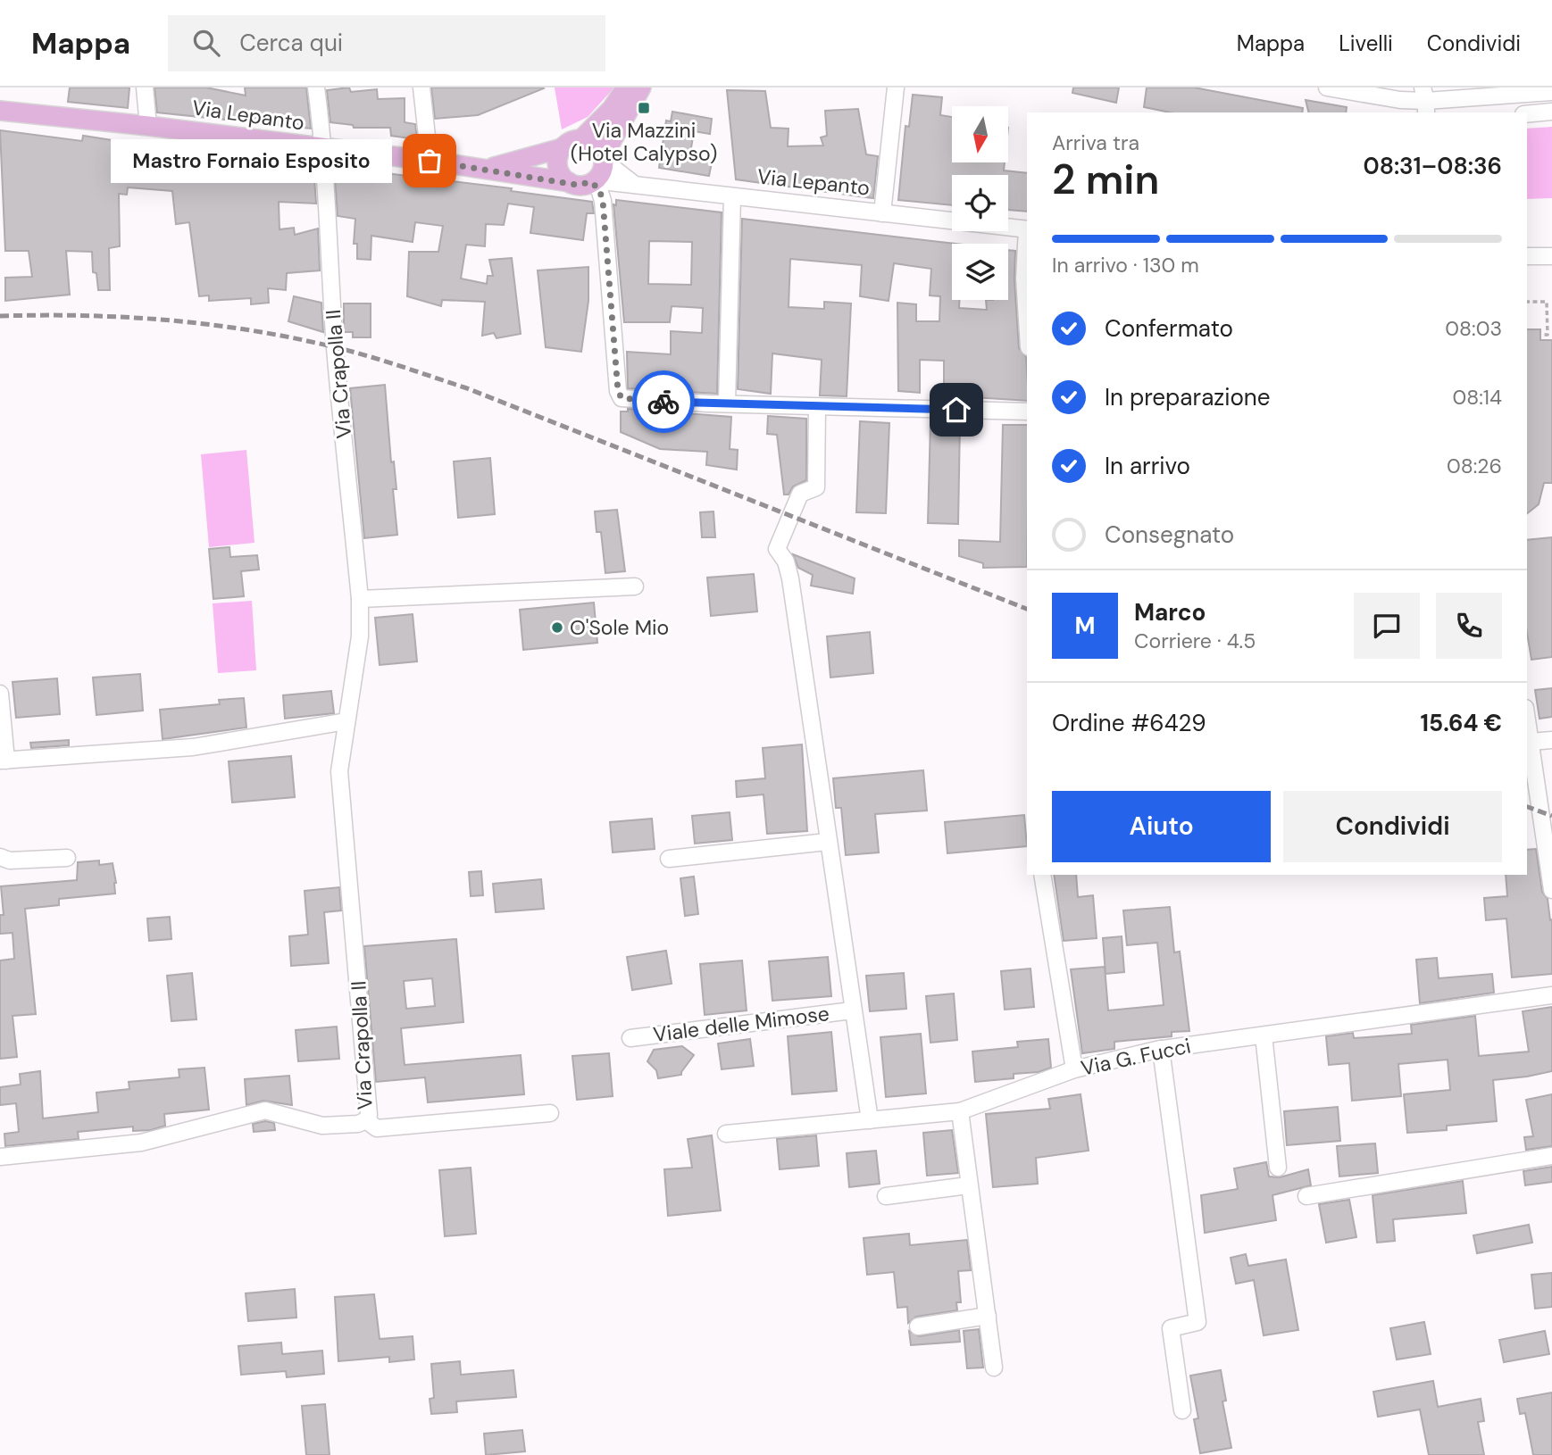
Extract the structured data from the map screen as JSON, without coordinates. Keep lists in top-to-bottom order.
{
  "streets": {
    "main road": ["Via Lepanto"],
    "street": ["Via Crapolla II", "Viale delle Mimose", "Via G. Fucci"]
  },
  "crossings": [
    ["Via Lepanto", "Via Crapolla II"]
  ],
  "places": {
    "transit": ["Via Mazzini (Hotel Calypso)"],
    "other": ["Mastro Fornaio Esposito", "O'Sole Mio"]
  },
  "north": "bottom",
  "page": {
    "header": "Mappa",
    "search": "Cerca qui",
    "nav": ["Mappa", "Livelli", "Condividi"],
    "heading": ["2 min", "Arriva tra", "08:31–08:36"],
    "panel": [
      "Marco",
      "Corriere · 4.5",
      "Ordine #6429",
      "15.64 €"
    ],
    "bubble": "Mastro Fornaio Esposito",
    "bar": "In arrivo · 130 m",
    "list": [
      ["Confermato", "08:03"],
      ["In preparazione", "08:14"],
      ["In arrivo", "08:26"],
      "Consegnato"
    ],
    "round": "M",
    "buttons": ["Aiuto", "Condividi"]
  }
}
